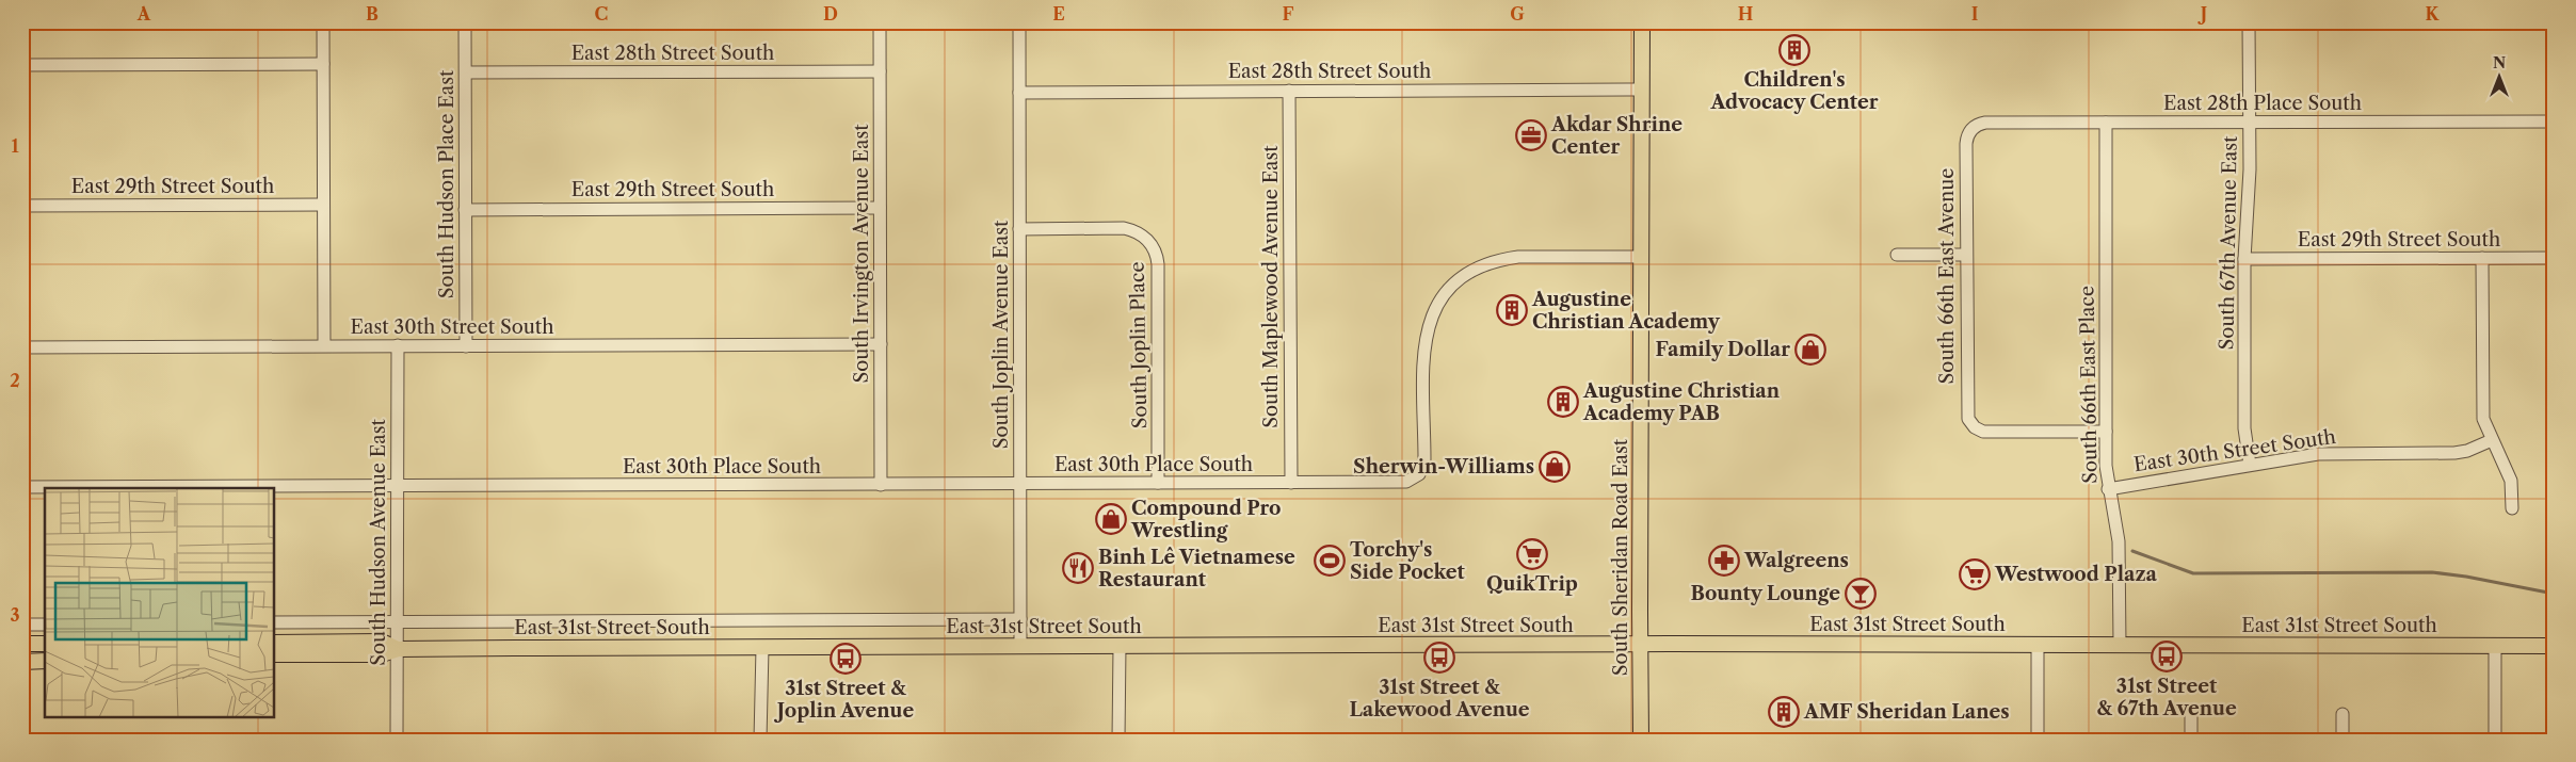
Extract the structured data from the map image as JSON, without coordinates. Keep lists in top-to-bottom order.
{
  "streets": {
    "main road": ["South Sheridan Road East", "East 31st Street South"],
    "street": [
      "East 28th Street South",
      "East 28th Place South",
      "South Hudson Place East",
      "East 29th Street South",
      "South 67th Avenue East",
      "South Irvington Avenue East",
      "South 66th East Avenue",
      "South Maplewood Avenue East",
      "East 30th Street South",
      "South Joplin Avenue East",
      "South Joplin Place",
      "South 66th East Place",
      "East 30th Place South",
      "South Hudson Avenue East"
    ]
  },
  "crossings": [
    ["East 28th Street South", "South Hudson Place East"],
    ["East 28th Street South", "South Irvington Avenue East"],
    ["East 28th Street South", "South Maplewood Avenue East"],
    ["East 28th Street South", "South Joplin Avenue East"],
    ["East 28th Street South", "South Sheridan Road East"],
    ["East 28th Place South", "South 67th Avenue East"],
    ["East 28th Place South", "South 66th East Avenue"],
    ["East 28th Place South", "South 66th East Place"],
    ["South Hudson Place East", "East 29th Street South"],
    ["South Hudson Place East", "East 30th Street South"],
    ["East 29th Street South", "South 67th Avenue East"],
    ["East 29th Street South", "South Irvington Avenue East"],
    ["South 67th Avenue East", "East 30th Street South"],
    ["South Irvington Avenue East", "East 30th Street South"],
    ["South Irvington Avenue East", "East 30th Place South"],
    ["South 66th East Avenue", "South 66th East Place"],
    ["South Maplewood Avenue East", "East 30th Place South"],
    ["East 30th Street South", "South 66th East Place"],
    ["East 30th Street South", "South Hudson Avenue East"],
    ["South Joplin Avenue East", "South Joplin Place"],
    ["South Joplin Avenue East", "East 30th Place South"],
    ["South Joplin Avenue East", "East 31st Street South"],
    ["South Joplin Place", "East 30th Place South"],
    ["South 66th East Place", "East 31st Street South"],
    ["East 30th Place South", "South Hudson Avenue East"],
    ["East 30th Place South", "South Sheridan Road East"],
    ["South Hudson Avenue East", "East 31st Street South"],
    ["South Sheridan Road East", "East 31st Street South"]
  ],
  "places": {
    "building": [
      "Children's Advocacy Center",
      "Augustine Christian Academy",
      "Augustine Christian Academy PAB",
      "AMF Sheridan Lanes"
    ],
    "office": ["Akdar Shrine Center"],
    "shop": ["Family Dollar", "Sherwin-Williams", "Compound Pro Wrestling"],
    "supermarket": ["QuikTrip", "Westwood Plaza"],
    "sports": ["Torchy's Side Pocket"],
    "pharmacy": ["Walgreens"],
    "restaurant": ["Binh Lê Vietnamese Restaurant"],
    "bar": ["Bounty Lounge"],
    "bus stop": ["31st Street & 67th Avenue", "31st Street & Lakewood Avenue", "31st Street & Joplin Avenue"]
  },
  "north": "top",
  "grid": {
    "columns": [
      "A",
      "B",
      "C",
      "D",
      "E",
      "F",
      "G",
      "H",
      "I",
      "J",
      "K"
    ],
    "rows": ["1", "2", "3"]
  }
}
